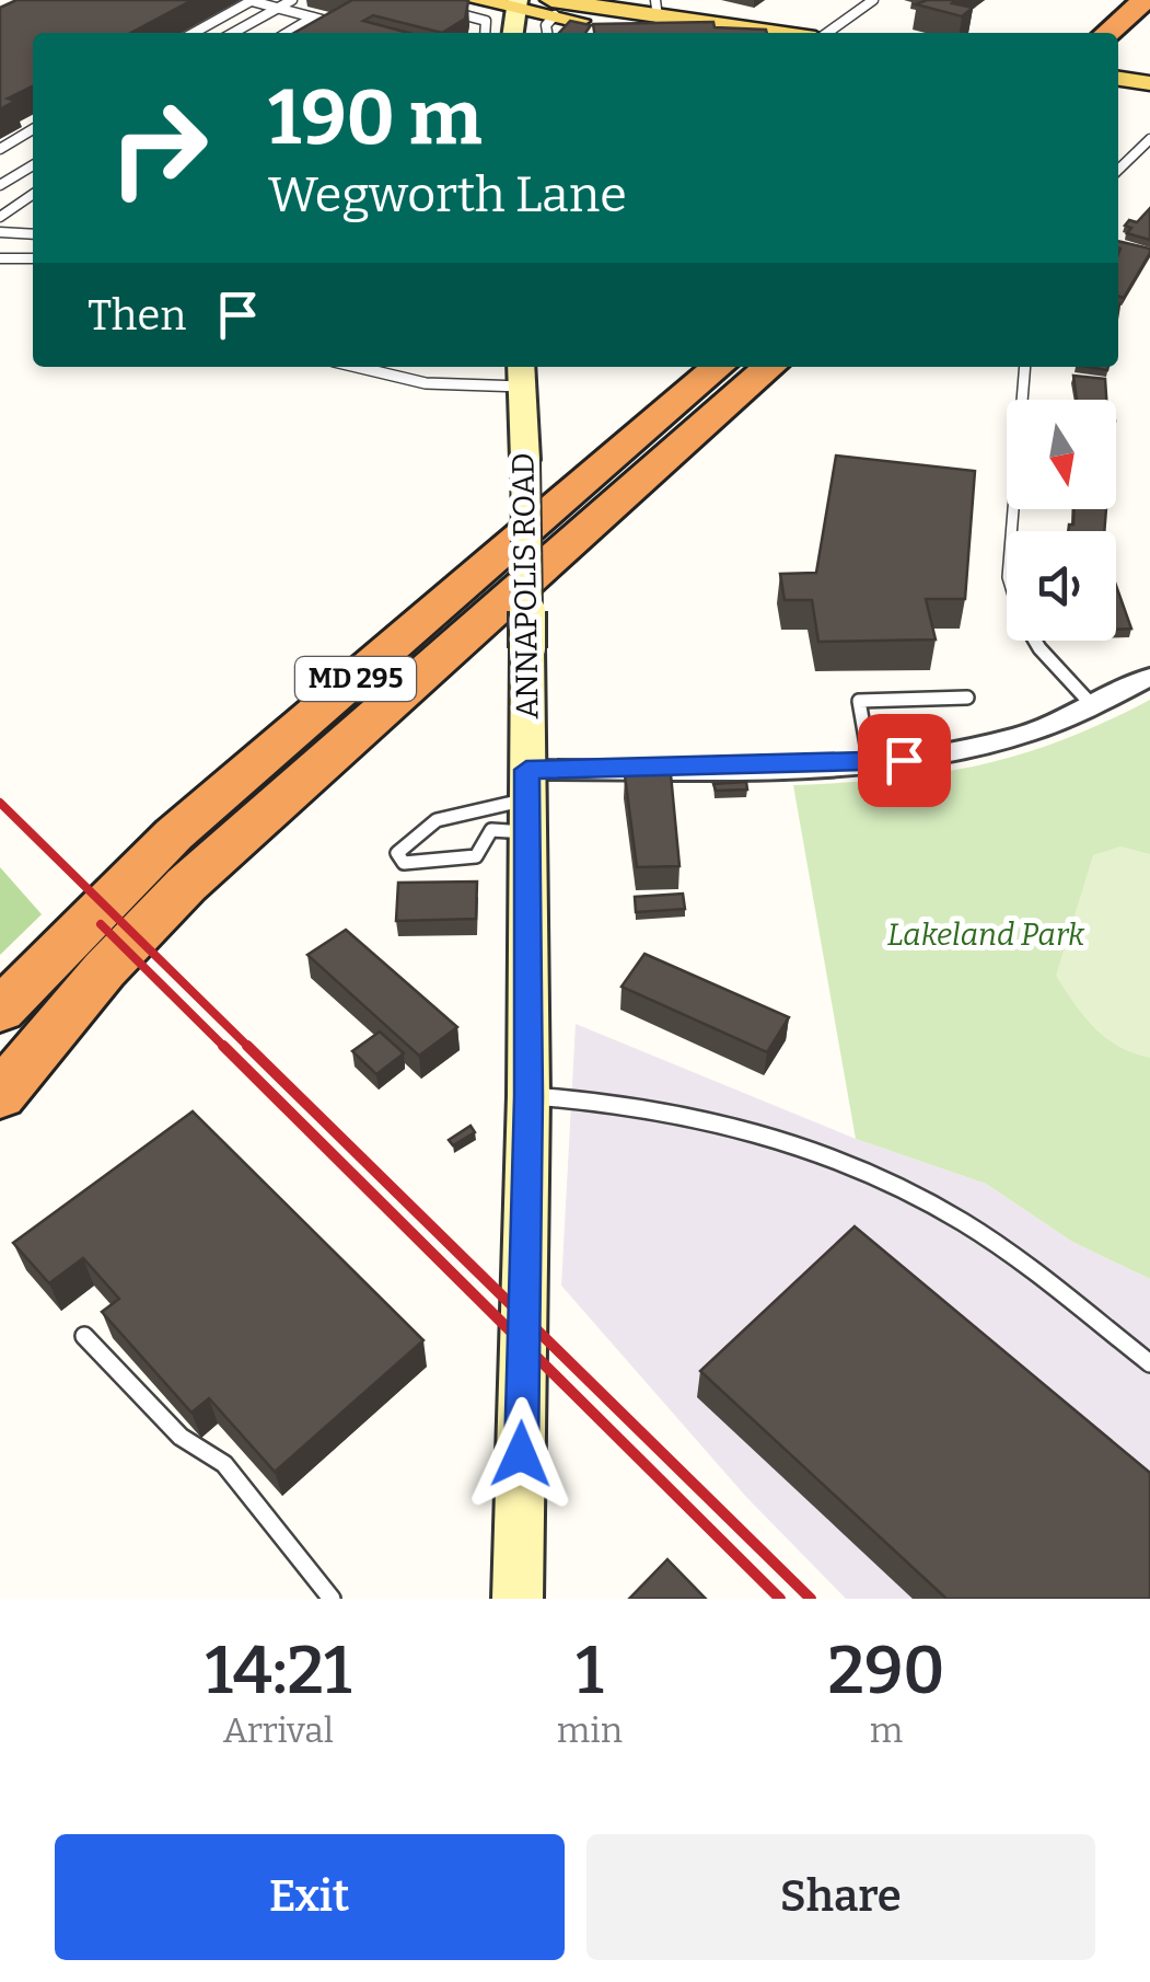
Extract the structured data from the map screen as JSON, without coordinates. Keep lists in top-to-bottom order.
{
  "streets": {
    "highway": ["MD 295"],
    "main road": ["ANNAPOLIS ROAD"]
  },
  "parks": ["Lakeland Park"],
  "north": "bottom",
  "page": {
    "turn": ["190 m", "Wegworth Lane"],
    "then": "Then",
    "eta": [
      "14:21",
      "Arrival",
      "1",
      "min",
      "290",
      "m"
    ],
    "buttons": ["Exit", "Share"]
  }
}
